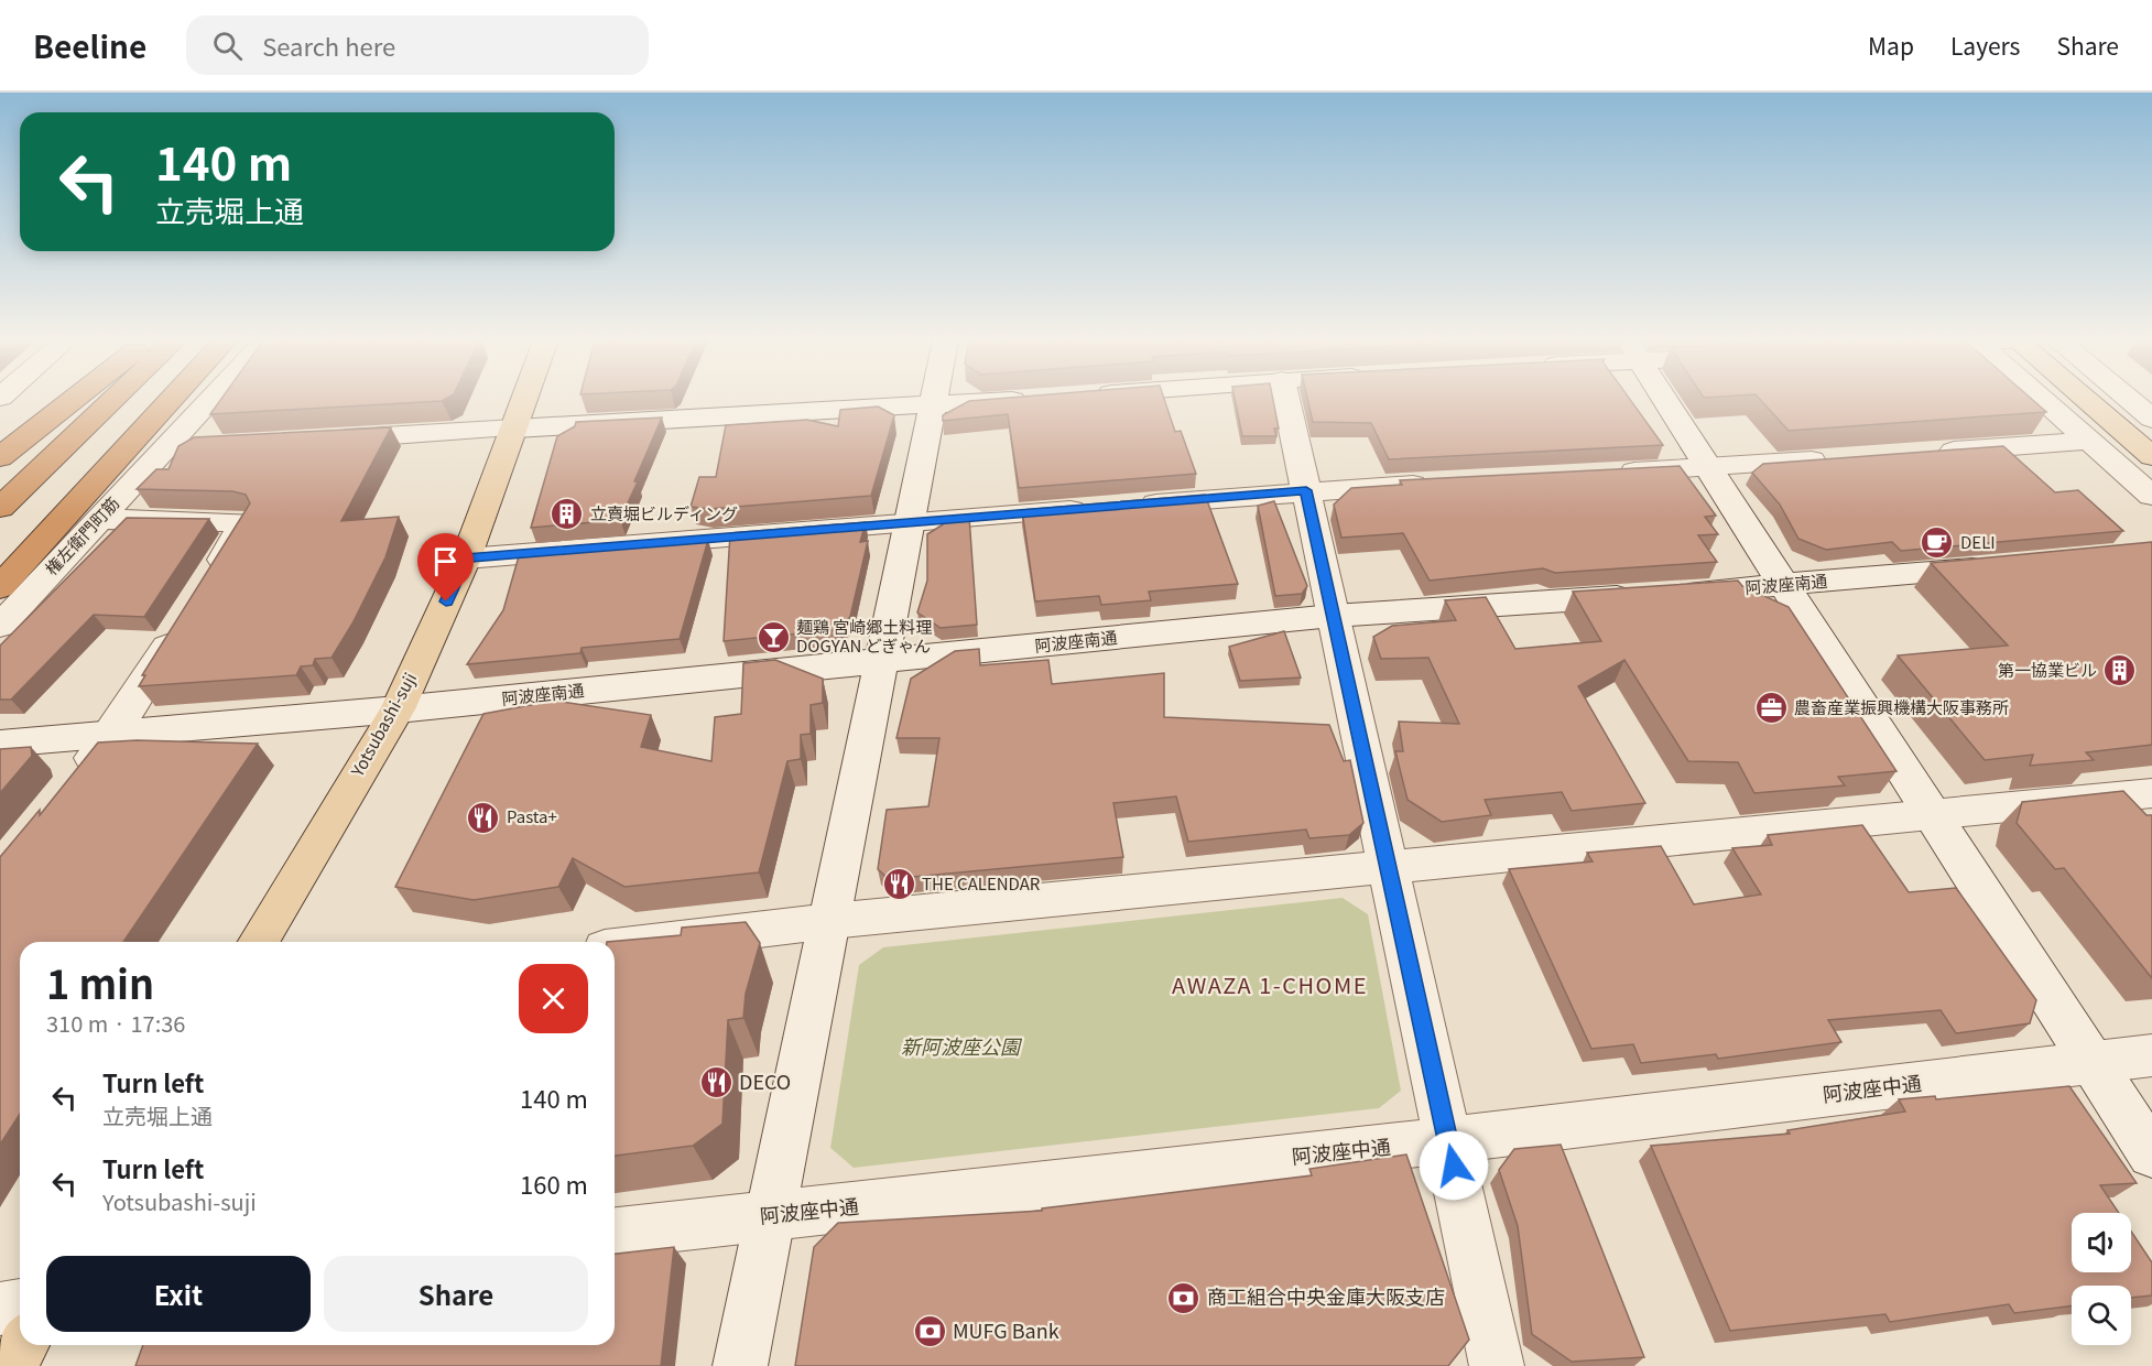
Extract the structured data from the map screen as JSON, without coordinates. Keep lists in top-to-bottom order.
{
  "streets": {
    "main road": ["Yotsubashi-suji"],
    "street": ["権左衛門町筋", "阿波座南通", "阿波座中通"]
  },
  "crossings": [
    ["阿波座南通", "Yotsubashi-suji"]
  ],
  "districts": ["AWAZA 1-CHOME"],
  "parks": ["新阿波座公園"],
  "places": {
    "building": ["立賣堀ビルディング", "第一協業ビル"],
    "cafe": ["DELI"],
    "bar": ["麺鶏 宮崎郷土料理 DOGYAN どぎゃん"],
    "office": ["農畜産業振興機構大阪事務所"],
    "restaurant": ["Pasta+", "THE CALENDAR", "DECO"],
    "bank": ["商工組合中央金庫大阪支店", "MUFG Bank"]
  },
  "page": {
    "header": "Beeline",
    "search": "Search here",
    "nav": ["Map", "Layers", "Share"],
    "turn": ["140 m", "立売堀上通"],
    "heading": ["1 min", "310 m · 17:36"],
    "list": [
      {
        "name": "Turn left",
        "note": "立売堀上通",
        "value": "140 m"
      },
      {
        "name": "Turn left",
        "note": "Yotsubashi-suji",
        "value": "160 m"
      }
    ],
    "buttons": ["Exit", "Share"]
  }
}
